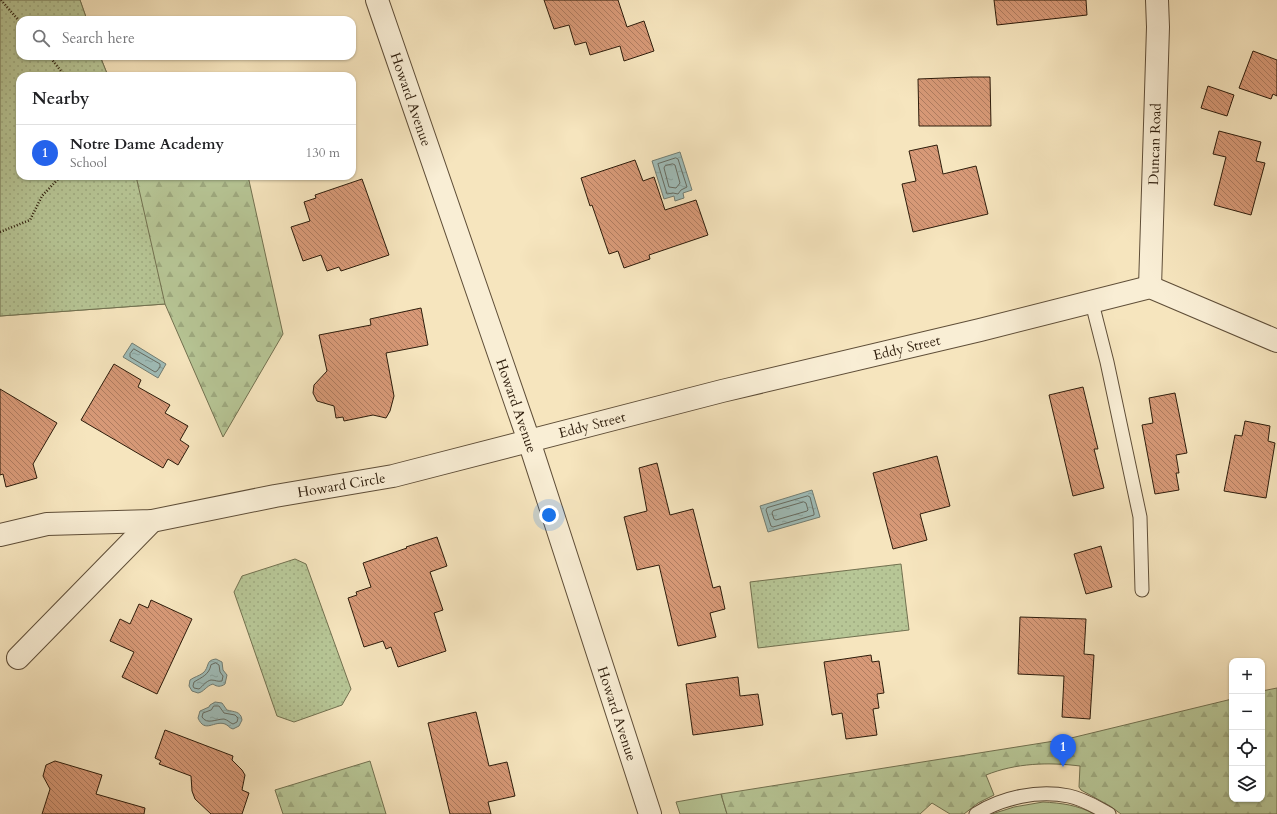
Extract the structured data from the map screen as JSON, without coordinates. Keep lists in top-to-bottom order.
{
  "streets": {
    "street": [
      "Howard Avenue",
      "Duncan Road",
      "Eddy Street",
      "Howard Circle"
    ]
  },
  "crossings": [
    ["Howard Avenue", "Eddy Street"],
    ["Howard Avenue", "Howard Circle"],
    ["Duncan Road", "Eddy Street"],
    ["Eddy Street", "Howard Circle"]
  ],
  "page": {
    "search": "Search here",
    "heading": "Nearby",
    "list": [
      {
        "mark": "1",
        "name": "Notre Dame Academy",
        "note": "School",
        "value": "130 m"
      }
    ],
    "map_buttons": ["+", "−"],
    "pins": "1"
  }
}
